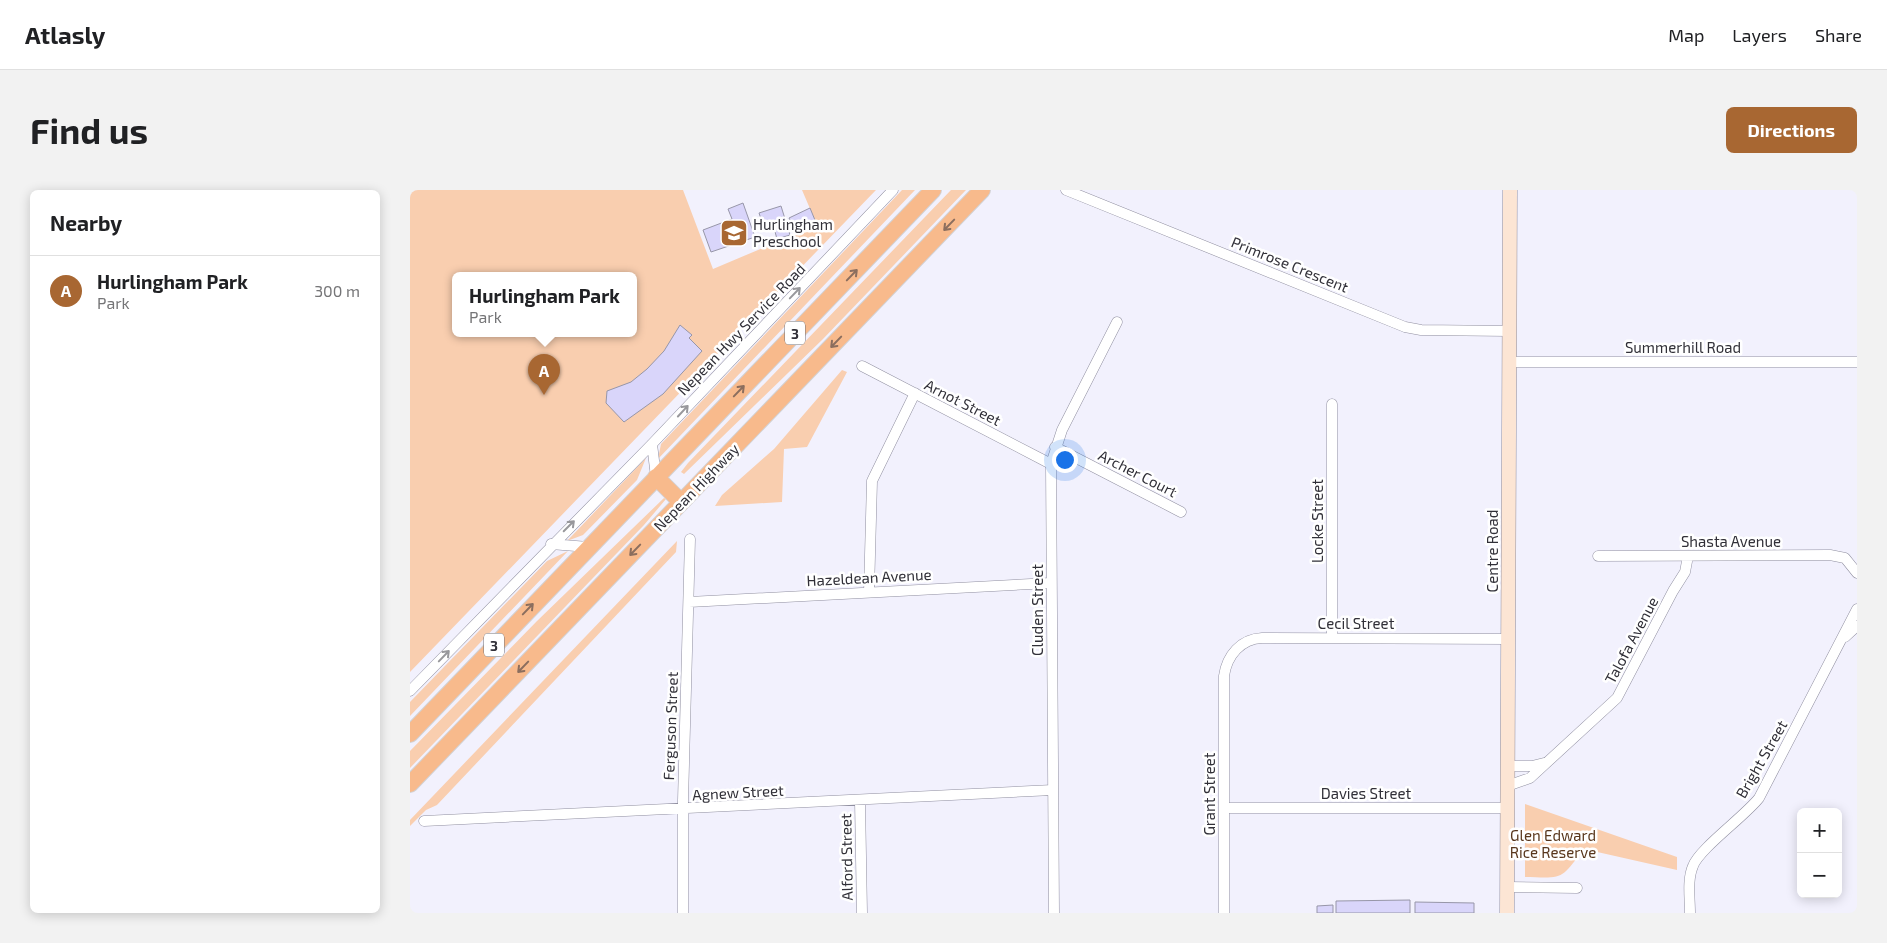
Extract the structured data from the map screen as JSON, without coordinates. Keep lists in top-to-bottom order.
{
  "streets": {
    "highway": ["3", "Nepean Highway"],
    "main road": ["Centre Road"],
    "street": [
      "Primrose Crescent",
      "Nepean Hwy Service Road",
      "Summerhill Road",
      "Arnot Street",
      "Archer Court",
      "Locke Street",
      "Shasta Avenue",
      "Hazeldean Avenue",
      "Cluden Street",
      "Cecil Street",
      "Talofa Avenue",
      "Ferguson Street",
      "Bright Street",
      "Agnew Street",
      "Davies Street",
      "Grant Street",
      "Alford Street"
    ]
  },
  "crossings": [
    ["Primrose Crescent", "Centre Road"],
    ["Summerhill Road", "Centre Road"],
    ["Arnot Street", "Cluden Street"],
    ["Archer Court", "Cluden Street"],
    ["Locke Street", "Cecil Street"],
    ["Shasta Avenue", "Talofa Avenue"],
    ["Centre Road", "Cecil Street"],
    ["Centre Road", "Talofa Avenue"],
    ["Centre Road", "Davies Street"],
    ["Hazeldean Avenue", "Cluden Street"],
    ["Hazeldean Avenue", "Ferguson Street"],
    ["Cluden Street", "Agnew Street"],
    ["Cecil Street", "Grant Street"],
    ["Ferguson Street", "Agnew Street"],
    ["Agnew Street", "Alford Street"],
    ["Davies Street", "Grant Street"]
  ],
  "one_way": ["Nepean Hwy Service Road"],
  "parks": ["Glen Edward Rice Reserve"],
  "places": {
    "school or university": ["Hurlingham Preschool"]
  },
  "page": {
    "header": "Atlasly",
    "nav": ["Map", "Layers", "Share"],
    "buttons": "Directions",
    "title": "Find us",
    "heading": "Nearby",
    "list": [
      {
        "mark": "A",
        "name": "Hurlingham Park",
        "note": "Park",
        "value": "300 m"
      }
    ],
    "popup": ["Hurlingham Park", "Park"],
    "pins": "A",
    "map_buttons": ["+", "−"]
  }
}
